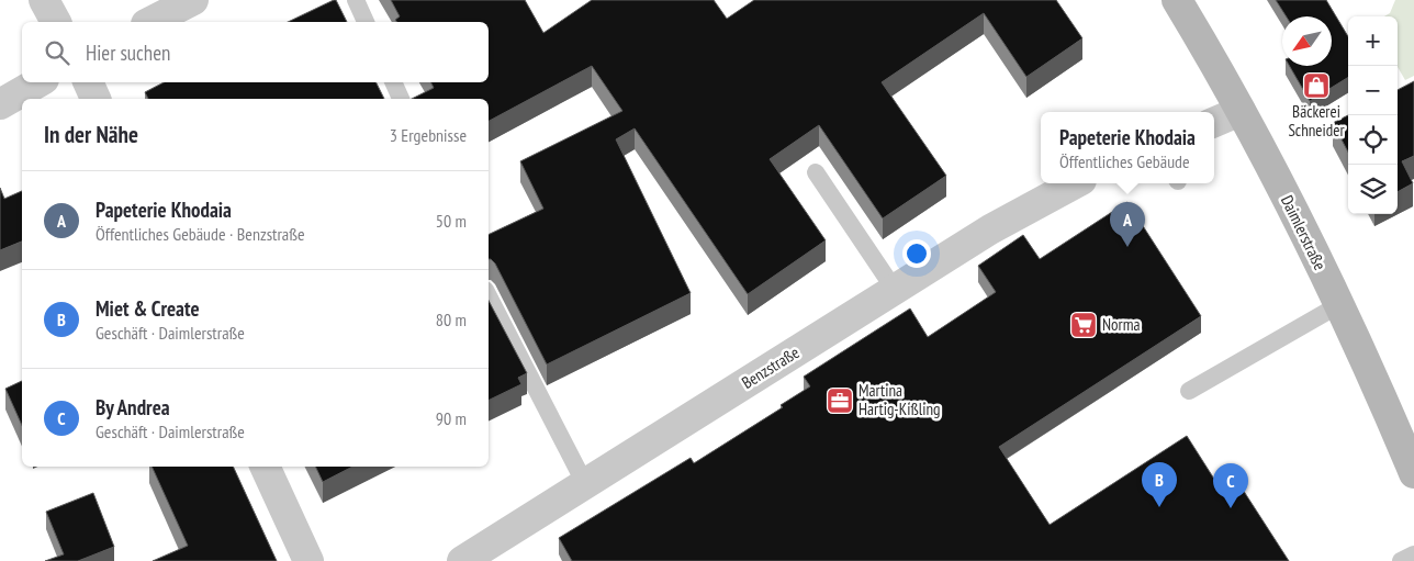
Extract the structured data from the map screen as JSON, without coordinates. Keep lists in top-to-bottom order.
{
  "streets": {
    "street": ["Daimlerstraße", "Benzstraße"]
  },
  "places": {
    "shop": ["Bäckerei Schneider"],
    "supermarket": ["Norma"],
    "office": ["Martina Hartig-Kißling"]
  },
  "north": "bottom left",
  "page": {
    "map_buttons": ["+", "−"],
    "search": "Hier suchen",
    "heading": ["In der Nähe", "3 Ergebnisse"],
    "popup": ["Papeterie Khodaia", "Öffentliches Gebäude"],
    "list": [
      {
        "mark": "A",
        "name": "Papeterie Khodaia",
        "note": "Öffentliches Gebäude · Benzstraße",
        "value": "50 m"
      },
      {
        "mark": "B",
        "name": "Miet & Create",
        "note": "Geschäft · Daimlerstraße",
        "value": "80 m"
      },
      {
        "mark": "C",
        "name": "By Andrea",
        "note": "Geschäft · Daimlerstraße",
        "value": "90 m"
      }
    ],
    "pins": ["A", "B", "C"]
  }
}
